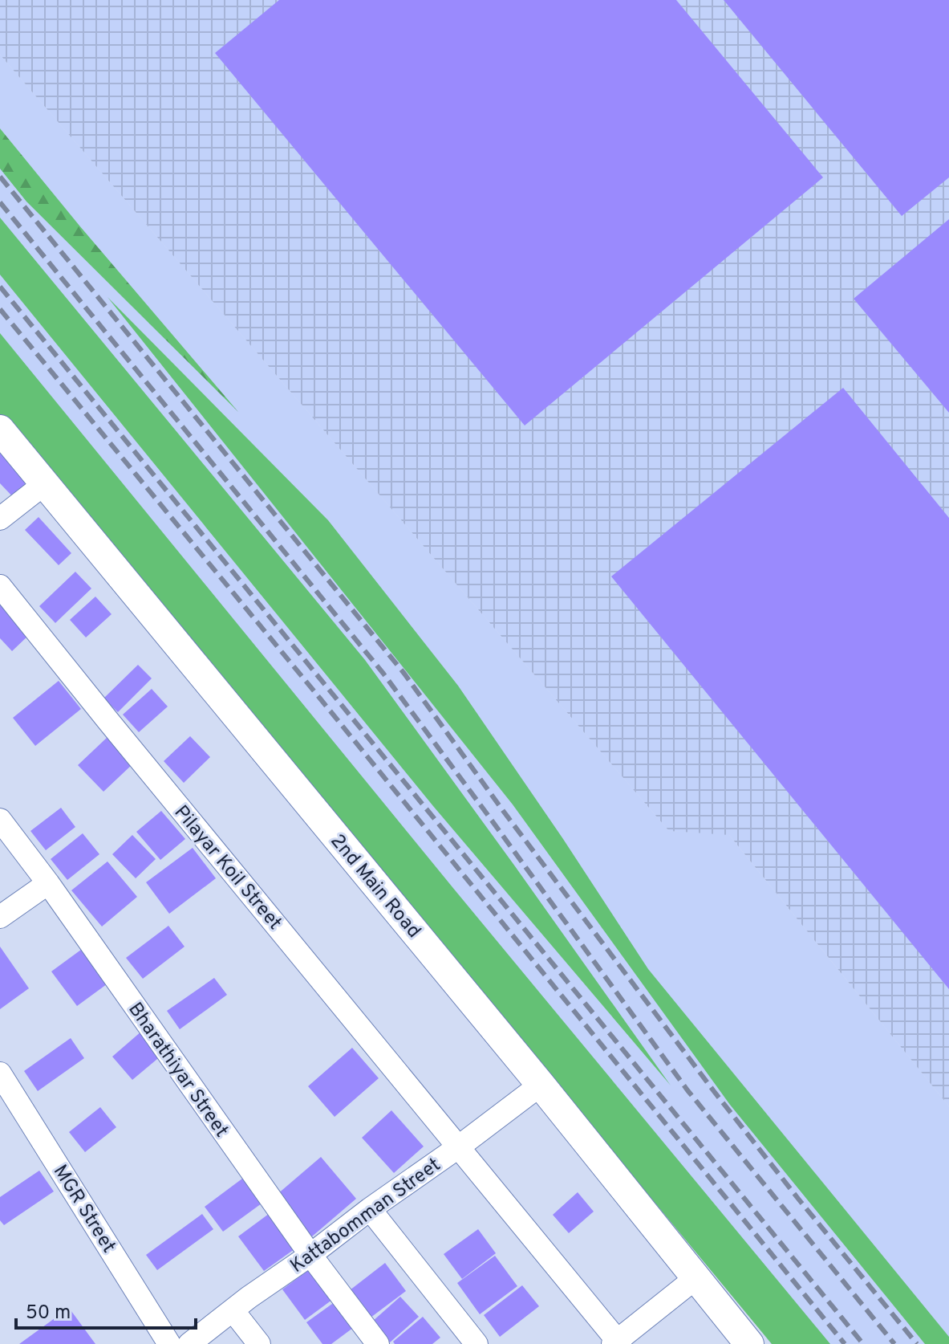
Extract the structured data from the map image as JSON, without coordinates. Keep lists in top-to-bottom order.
{
  "streets": {
    "street": [
      "Pilayar Koil Street",
      "2nd Main Road",
      "Bharathiyar Street",
      "MGR Street",
      "Kattabomman Street"
    ]
  },
  "crossings": [
    ["Pilayar Koil Street", "Kattabomman Street"],
    ["2nd Main Road", "Kattabomman Street"],
    ["Bharathiyar Street", "Kattabomman Street"]
  ],
  "scale_bar": "50 m"
}
